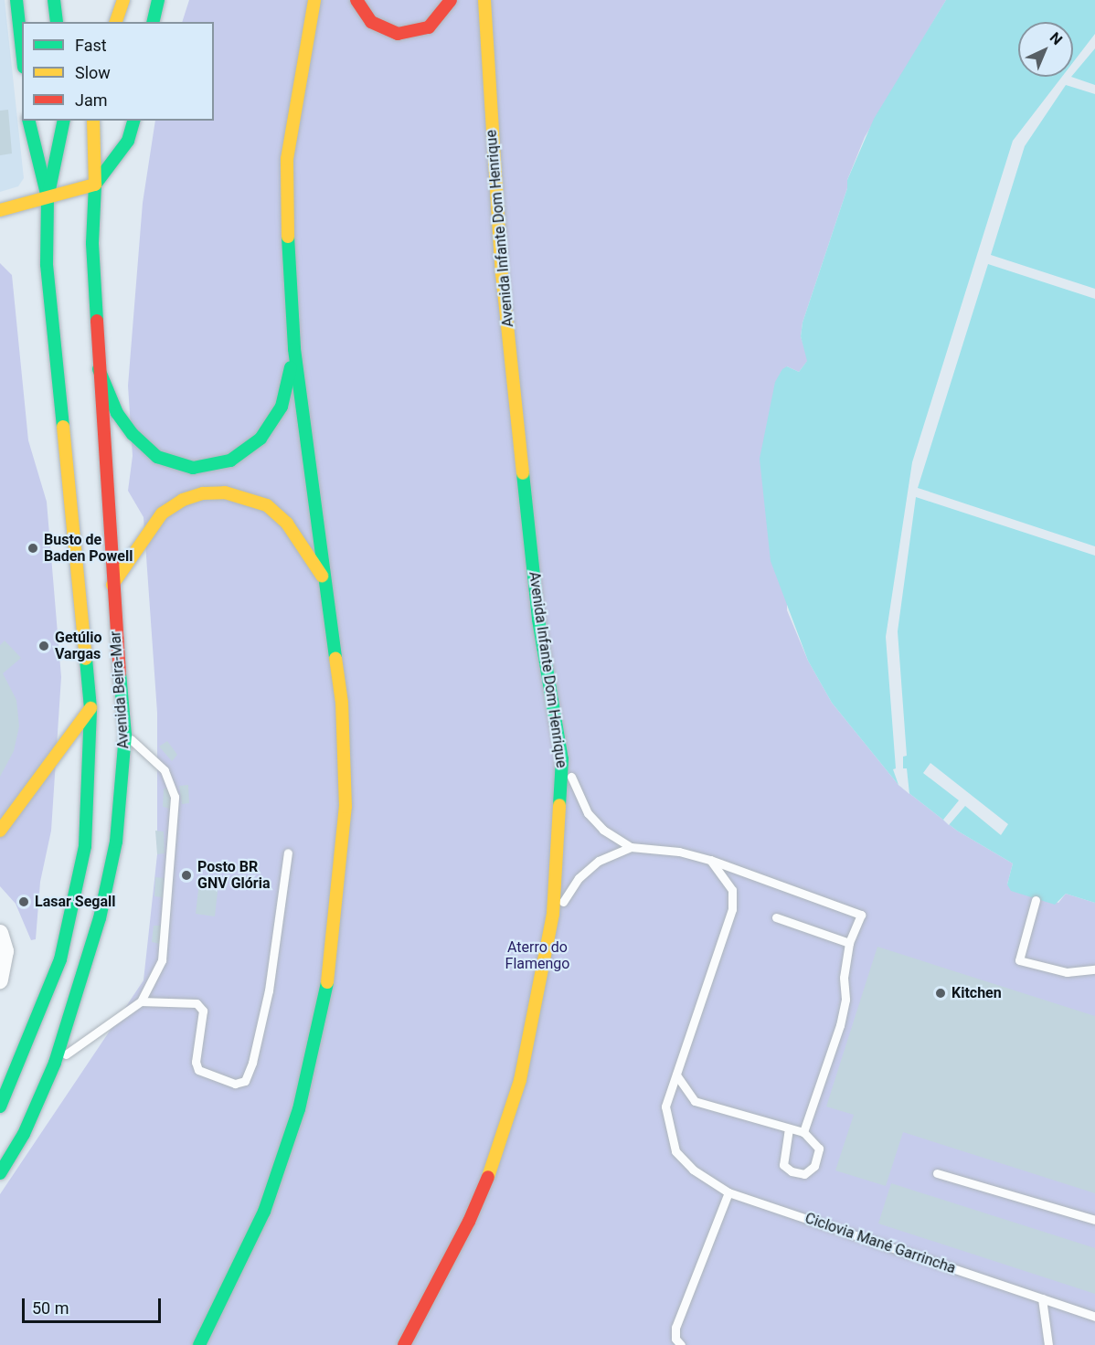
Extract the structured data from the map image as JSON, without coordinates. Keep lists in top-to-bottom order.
{
  "streets": {
    "main road": ["Avenida Infante Dom Henrique", "Avenida Beira-Mar"],
    "lane": ["Ciclovia Mané Garrincha"]
  },
  "parks": ["Aterro do Flamengo"],
  "places": [
    "Busto de Baden Powell",
    "Getúlio Vargas",
    "Posto BR GNV Glória",
    "Lasar Segall",
    "Kitchen"
  ],
  "legend": ["Fast", "Slow", "Jam"],
  "scale_bar": "50 m",
  "north": "top right"
}
